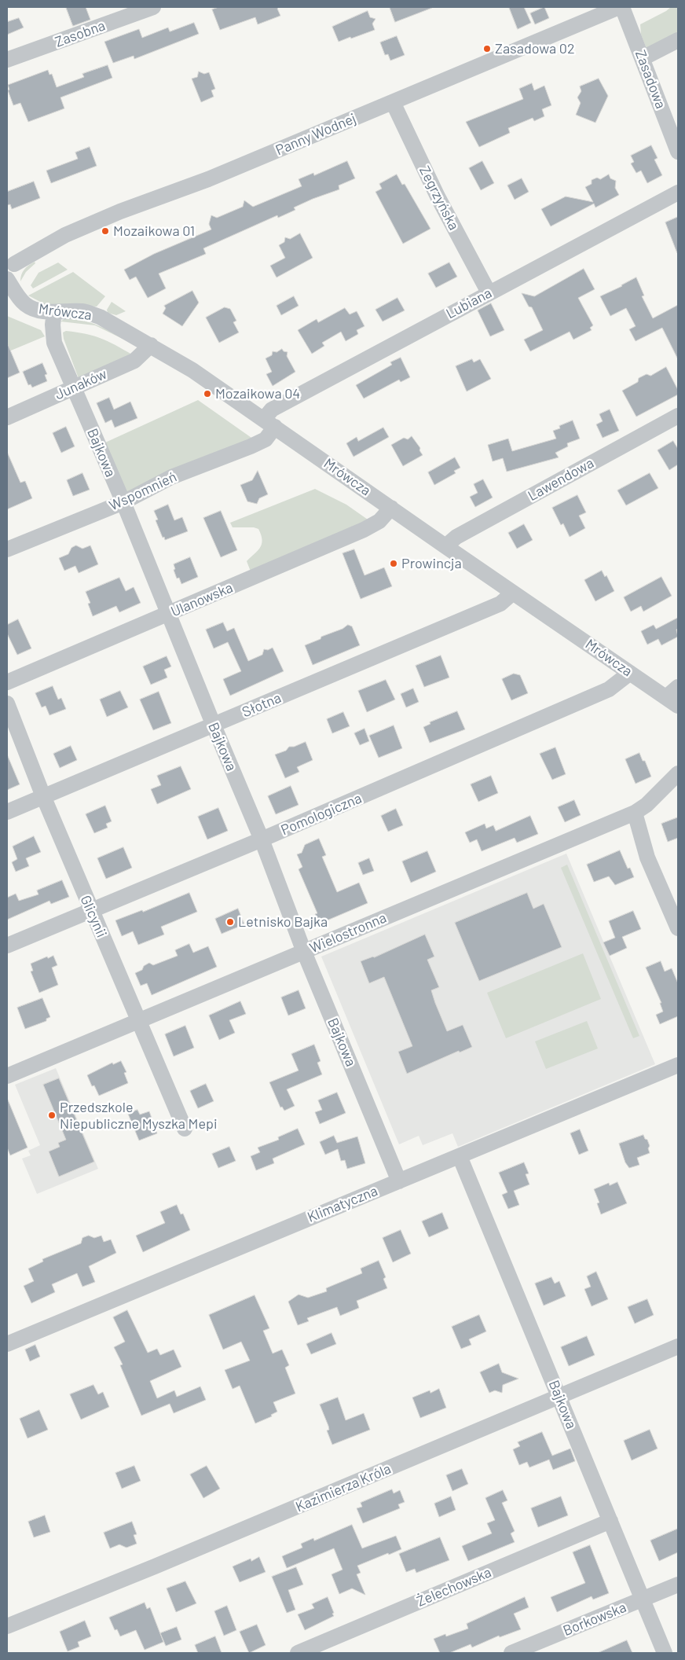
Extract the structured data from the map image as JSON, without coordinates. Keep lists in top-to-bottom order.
{
  "streets": {
    "street": [
      "Zasobna",
      "Zasadowa",
      "Panny Wodnej",
      "Zegrzyńska",
      "Lubiana",
      "Mrówcza",
      "Junaków",
      "Bajkowa",
      "Lawendowa",
      "Wspomnień",
      "Ulanowska",
      "Słotna",
      "Pomologiczna",
      "Glicynii",
      "Wielostronna",
      "Klimatyczna",
      "Kazimierza Króla",
      "Żelechowska",
      "Borkowska"
    ]
  },
  "crossings": [
    ["Panny Wodnej", "Zegrzyńska"],
    ["Zegrzyńska", "Lubiana"],
    ["Lubiana", "Mrówcza"],
    ["Lubiana", "Wspomnień"],
    ["Mrówcza", "Junaków"],
    ["Mrówcza", "Bajkowa"],
    ["Mrówcza", "Lawendowa"],
    ["Mrówcza", "Wspomnień"],
    ["Mrówcza", "Ulanowska"],
    ["Mrówcza", "Słotna"],
    ["Mrówcza", "Pomologiczna"],
    ["Junaków", "Bajkowa"],
    ["Bajkowa", "Wspomnień"],
    ["Bajkowa", "Ulanowska"],
    ["Bajkowa", "Słotna"],
    ["Bajkowa", "Pomologiczna"],
    ["Bajkowa", "Wielostronna"],
    ["Bajkowa", "Klimatyczna"],
    ["Bajkowa", "Kazimierza Króla"],
    ["Bajkowa", "Żelechowska"],
    ["Bajkowa", "Borkowska"],
    ["Słotna", "Glicynii"],
    ["Pomologiczna", "Glicynii"],
    ["Glicynii", "Wielostronna"]
  ],
  "places": [
    "Zasadowa 02",
    "Mozaikowa 01",
    "Mozaikowa 04",
    "Prowincja",
    "Letnisko Bajka",
    "Przedszkole Niepubliczne Myszka Mepi"
  ]
}
